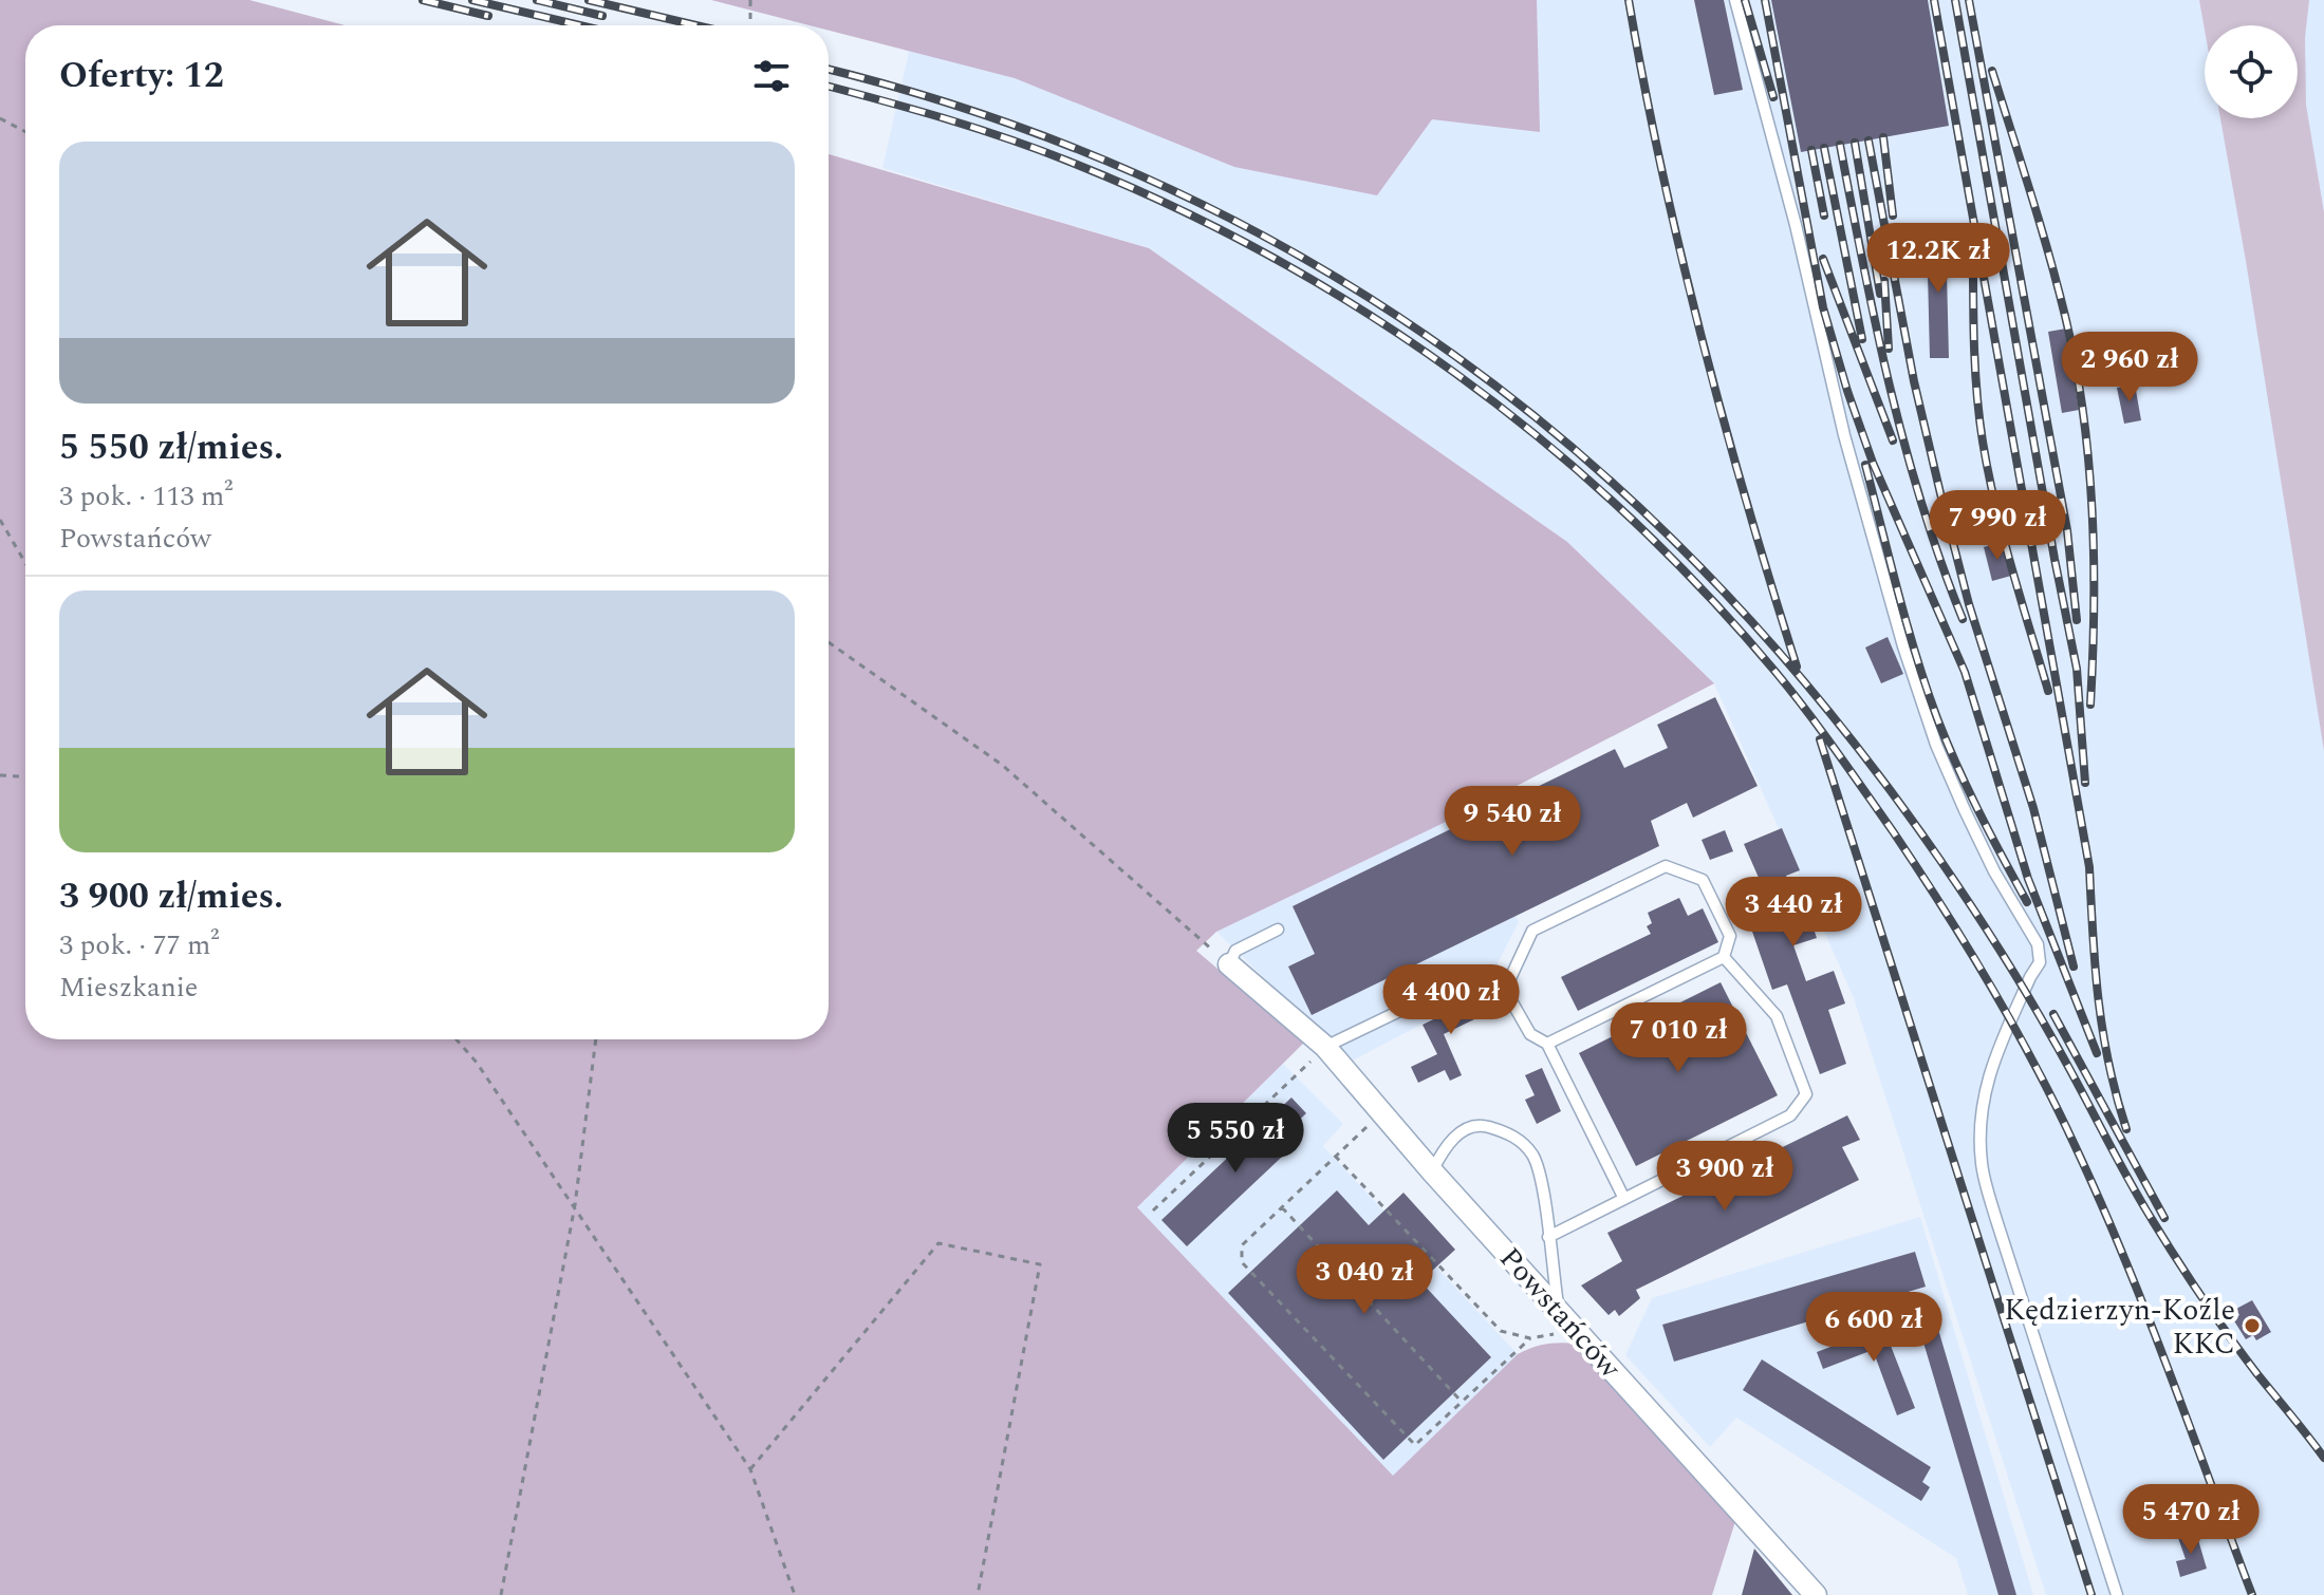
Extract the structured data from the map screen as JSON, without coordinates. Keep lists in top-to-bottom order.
{
  "streets": {
    "street": ["Powstańców"]
  },
  "places": ["Kędzierzyn-Koźle KKC"],
  "page": {
    "heading": "Oferty: 12",
    "list": [
      {
        "name": "5 550 zł/mies.",
        "note": "3 pok. · 113 m² · Powstańców"
      },
      {
        "name": "3 900 zł/mies.",
        "note": "3 pok. · 77 m² · Mieszkanie"
      }
    ],
    "price": [
      "12.2K zł",
      "2 960 zł",
      "7 990 zł",
      "9 540 zł",
      "3 440 zł",
      "4 400 zł",
      "7 010 zł",
      "5 550 zł",
      "3 900 zł",
      "3 040 zł",
      "6 600 zł",
      "5 470 zł"
    ]
  }
}
